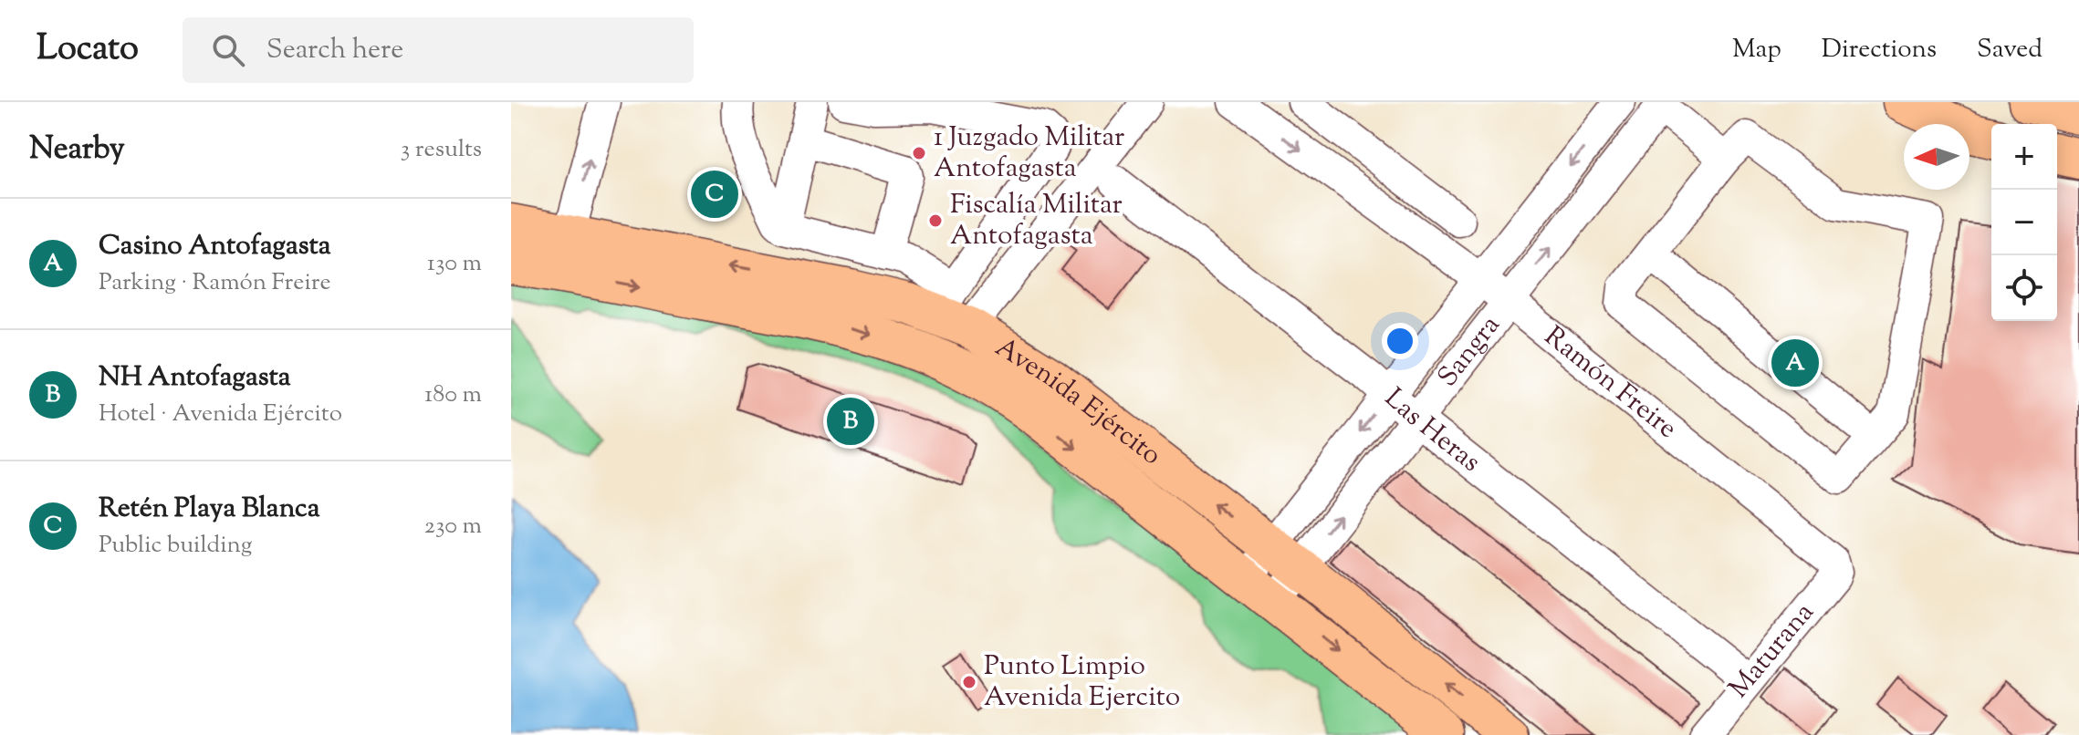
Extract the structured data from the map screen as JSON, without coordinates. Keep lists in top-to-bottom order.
{
  "streets": {
    "main road": ["Avenida Ejército"],
    "street": [
      "Sangra",
      "Ramón Freire",
      "Las Heras",
      "Maturana"
    ]
  },
  "crossings": [
    ["Sangra", "Ramón Freire"],
    ["Sangra", "Avenida Ejército"],
    ["Sangra", "Las Heras"],
    ["Ramón Freire", "Maturana"],
    ["Las Heras", "Maturana"]
  ],
  "places": ["1 Juzgado Militar Antofagasta", "Fiscalía Militar Antofagasta", "Punto Limpio Avenida Ejercito"],
  "north": "left",
  "page": {
    "header": "Locato",
    "search": "Search here",
    "nav": ["Map", "Directions", "Saved"],
    "heading": ["Nearby", "3 results"],
    "map_buttons": ["+", "−"],
    "pins": ["C", "A", "B"],
    "list": [
      {
        "mark": "A",
        "name": "Casino Antofagasta",
        "note": "Parking · Ramón Freire",
        "value": "130 m"
      },
      {
        "mark": "B",
        "name": "NH Antofagasta",
        "note": "Hotel · Avenida Ejército",
        "value": "180 m"
      },
      {
        "mark": "C",
        "name": "Retén Playa Blanca",
        "note": "Public building",
        "value": "230 m"
      }
    ]
  }
}
